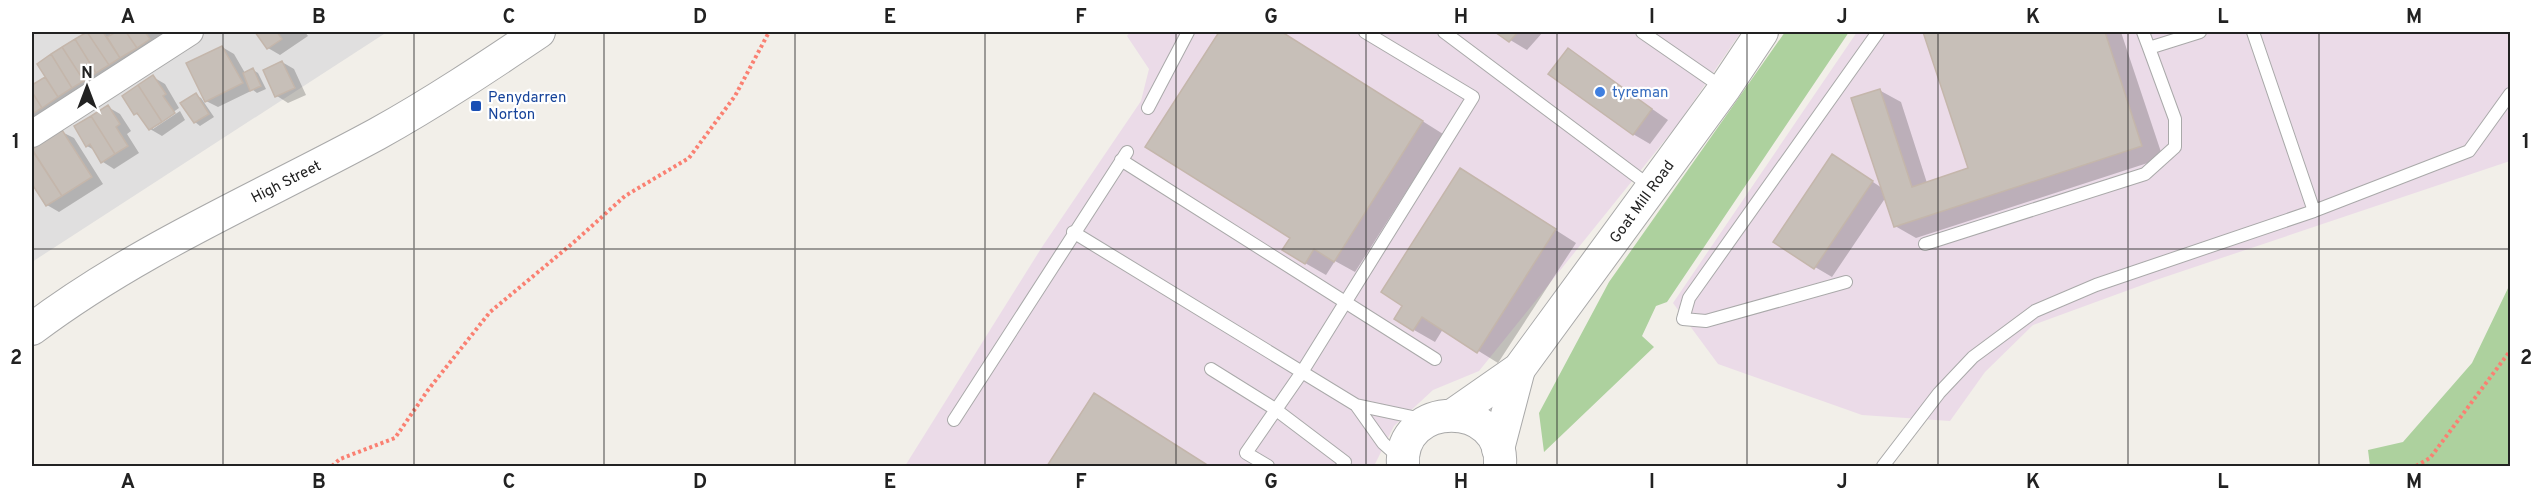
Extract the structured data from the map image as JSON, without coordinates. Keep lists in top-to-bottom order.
{
  "streets": {
    "street": ["High Street", "Goat Mill Road"]
  },
  "places": {
    "other": ["tyreman"],
    "transit": ["Penydarren Norton"]
  },
  "north": "top",
  "grid": {
    "columns": [
      "A",
      "B",
      "C",
      "D",
      "E",
      "F",
      "G",
      "H",
      "I",
      "J",
      "K",
      "L",
      "M"
    ],
    "rows": ["1", "2"]
  }
}
